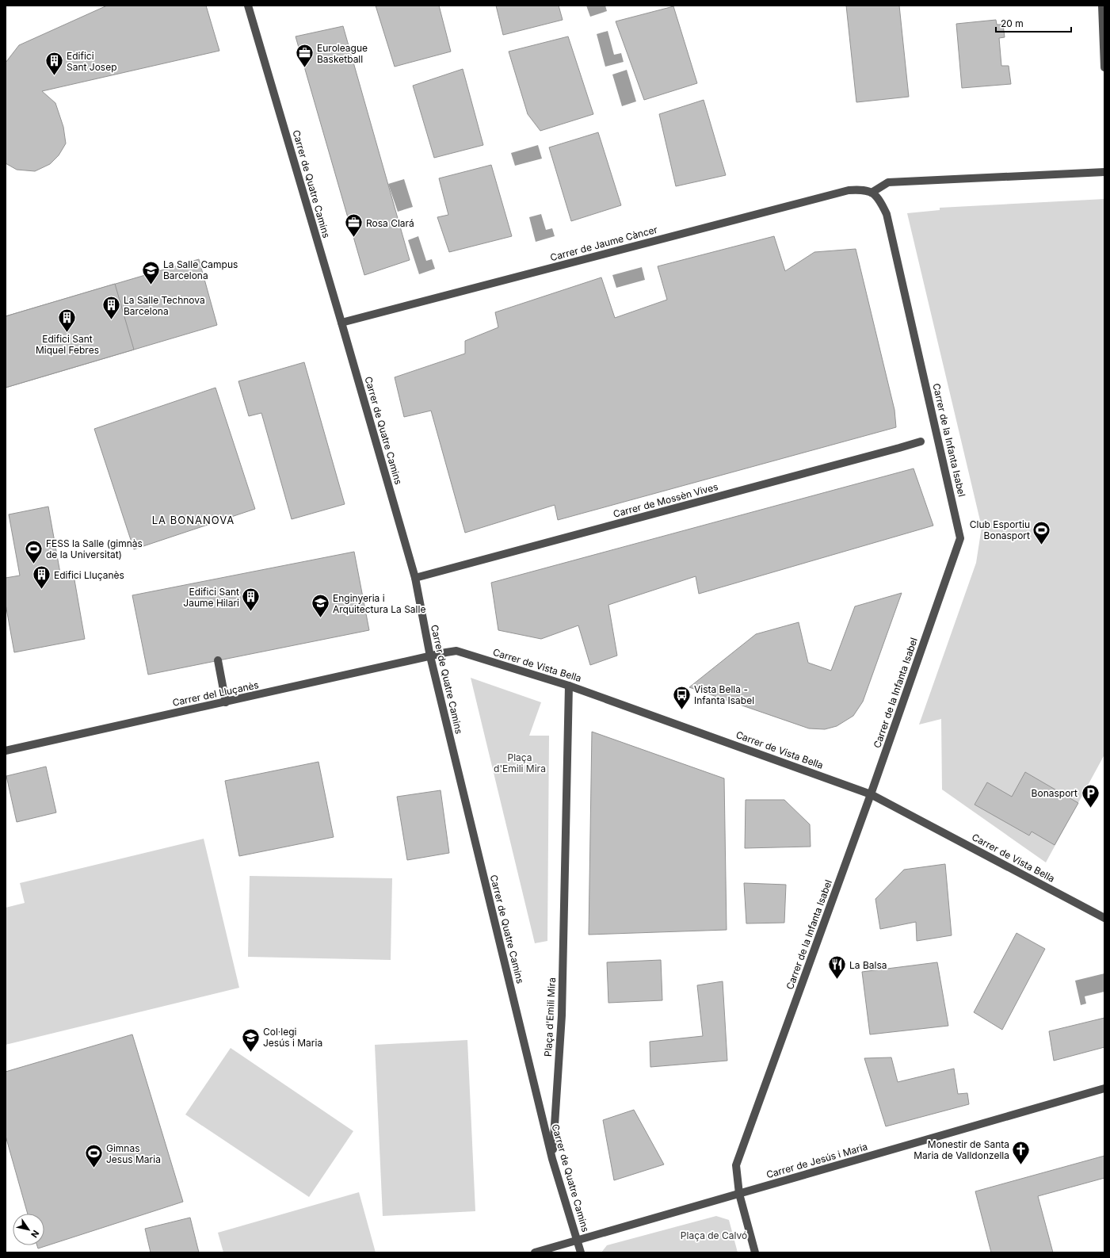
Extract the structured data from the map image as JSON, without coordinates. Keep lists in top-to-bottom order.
{
  "streets": {
    "street": [
      "Carrer de Quatre Camins",
      "Carrer de Jaume Càncer",
      "Carrer de la Infanta Isabel",
      "Carrer de Mossèn Vives",
      "Carrer de Vista Bella",
      "Carrer del Lluçanès",
      "Plaça d'Emili Mira",
      "Carrer de Jesús i Maria"
    ]
  },
  "crossings": [
    ["Carrer de Quatre Camins", "Carrer de Jaume Càncer"],
    ["Carrer de Quatre Camins", "Carrer de Mossèn Vives"],
    ["Carrer de Quatre Camins", "Carrer de Vista Bella"],
    ["Carrer de Quatre Camins", "Carrer del Lluçanès"],
    ["Carrer de Quatre Camins", "Plaça d'Emili Mira"],
    ["Carrer de Quatre Camins", "Carrer de Jesús i Maria"],
    ["Carrer de Jaume Càncer", "Carrer de la Infanta Isabel"],
    ["Carrer de la Infanta Isabel", "Carrer de Vista Bella"],
    ["Carrer de la Infanta Isabel", "Carrer de Jesús i Maria"],
    ["Carrer de Vista Bella", "Carrer del Lluçanès"],
    ["Carrer de Vista Bella", "Plaça d'Emili Mira"]
  ],
  "districts": ["LA BONANOVA"],
  "parks": ["Plaça d'Emili Mira", "Plaça de Calvó"],
  "places": {
    "office": ["Euroleague Basketball", "Rosa Clará"],
    "building": [
      "Edifici Sant Josep",
      "La Salle Technova Barcelona",
      "Edifici Sant Miquel Febres",
      "Edifici Lluçanès",
      "Edifici Sant Jaume Hilari"
    ],
    "school or university": ["La Salle Campus Barcelona", "Enginyeria i Arquitectura La Salle", "Col·legi Jesús i Maria"],
    "sports": ["Club Esportiu Bonasport", "FESS la Salle (gimnàs de la Universitat)", "Gimnas Jesus Maria"],
    "bus stop": ["Vista Bella - Infanta Isabel"],
    "parking": ["Bonasport"],
    "restaurant": ["La Balsa"],
    "church": ["Monestir de Santa Maria de Valldonzella"]
  },
  "scale_bar": "20 m",
  "north": "bottom right"
}
